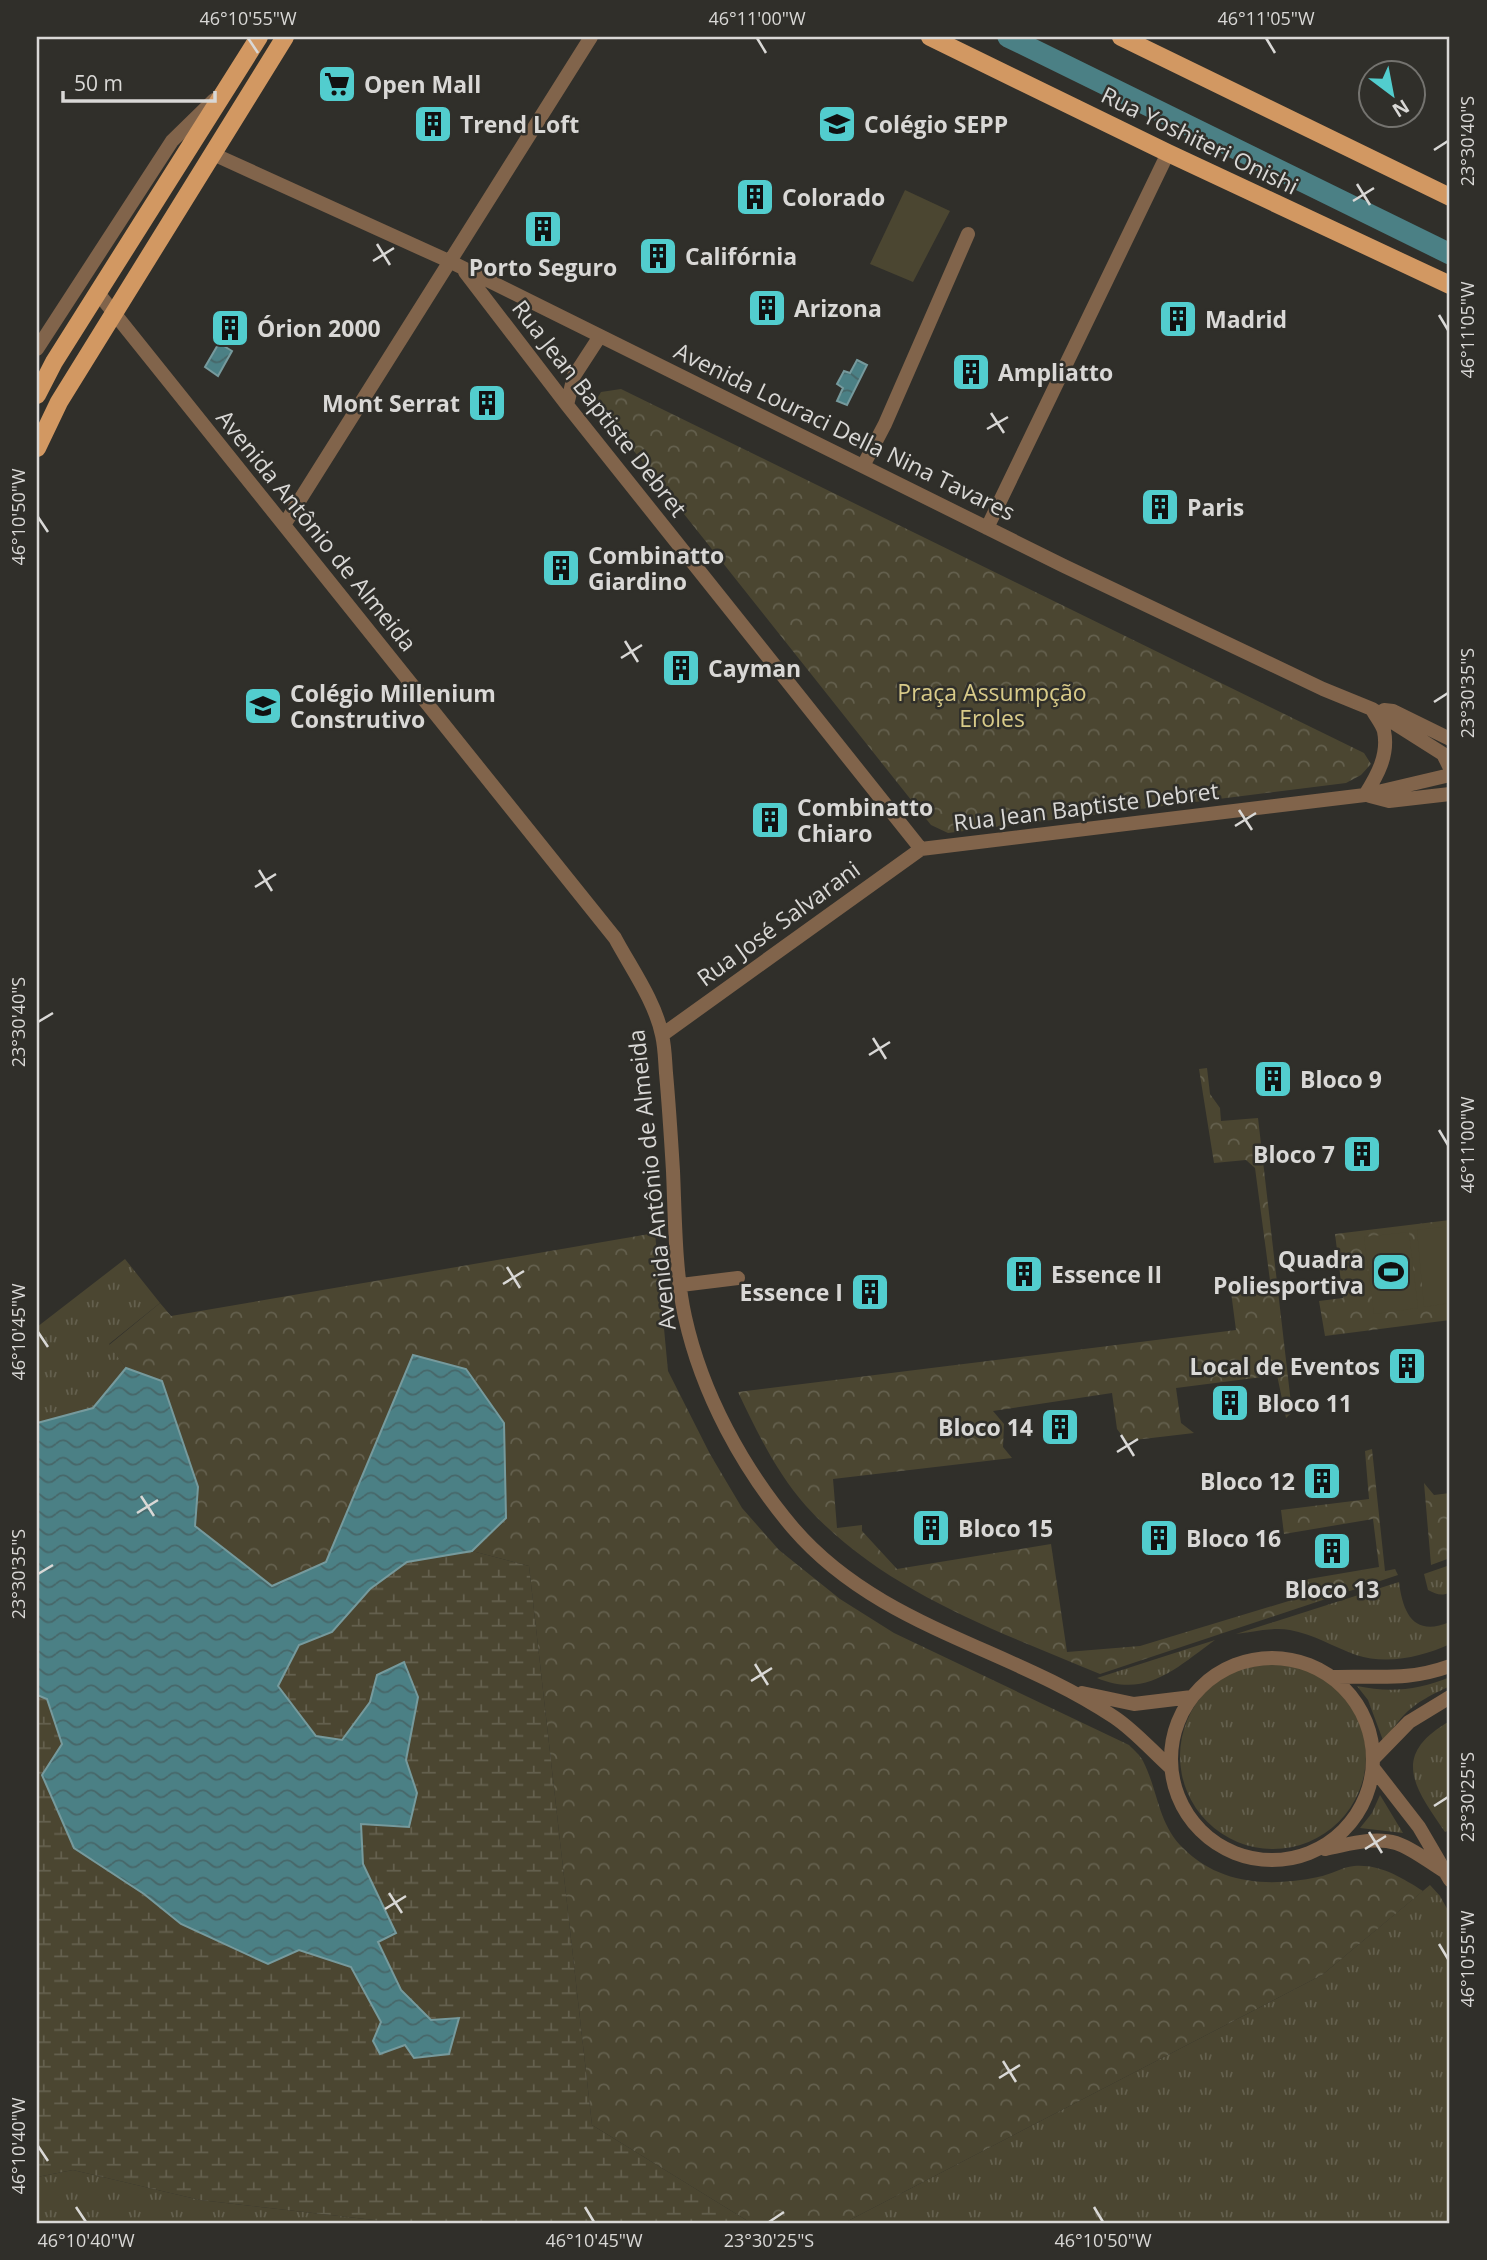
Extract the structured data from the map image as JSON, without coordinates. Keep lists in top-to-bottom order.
{
  "streets": {
    "main road": ["Rua Yoshiteri Onishi"],
    "street": [
      "Rua Jean Baptiste Debret",
      "Avenida Louraci Della Nina Tavares",
      "Avenida Antônio de Almeida",
      "Rua José Salvarani"
    ]
  },
  "crossings": [
    ["Rua Jean Baptiste Debret", "Avenida Louraci Della Nina Tavares"],
    ["Rua Jean Baptiste Debret", "Rua José Salvarani"],
    ["Avenida Antônio de Almeida", "Rua José Salvarani"]
  ],
  "parks": ["Praça Assumpção Eroles"],
  "places": {
    "supermarket": ["Open Mall"],
    "building": [
      "Trend Loft",
      "Colorado",
      "Porto Seguro",
      "Califórnia",
      "Arizona",
      "Madrid",
      "Órion 2000",
      "Ampliatto",
      "Mont Serrat",
      "Paris",
      "Combinatto Giardino",
      "Cayman",
      "Combinatto Chiaro",
      "Bloco 9",
      "Bloco 7",
      "Essence II",
      "Essence I",
      "Local de Eventos",
      "Bloco 11",
      "Bloco 14",
      "Bloco 12",
      "Bloco 15",
      "Bloco 16",
      "Bloco 13"
    ],
    "school or university": ["Colégio SEPP", "Colégio Millenium Construtivo"],
    "sports": ["Quadra Poliesportiva"]
  },
  "scale_bar": "50 m",
  "north": "bottom right",
  "coordinates": [
    "46°10'55\"W",
    "46°11'00\"W",
    "46°11'05\"W",
    "23°30'40\"S",
    "46°10'50\"W",
    "23°30'35\"S",
    "46°10'45\"W",
    "23°30'25\"S",
    "46°10'40\"W"
  ]
}
